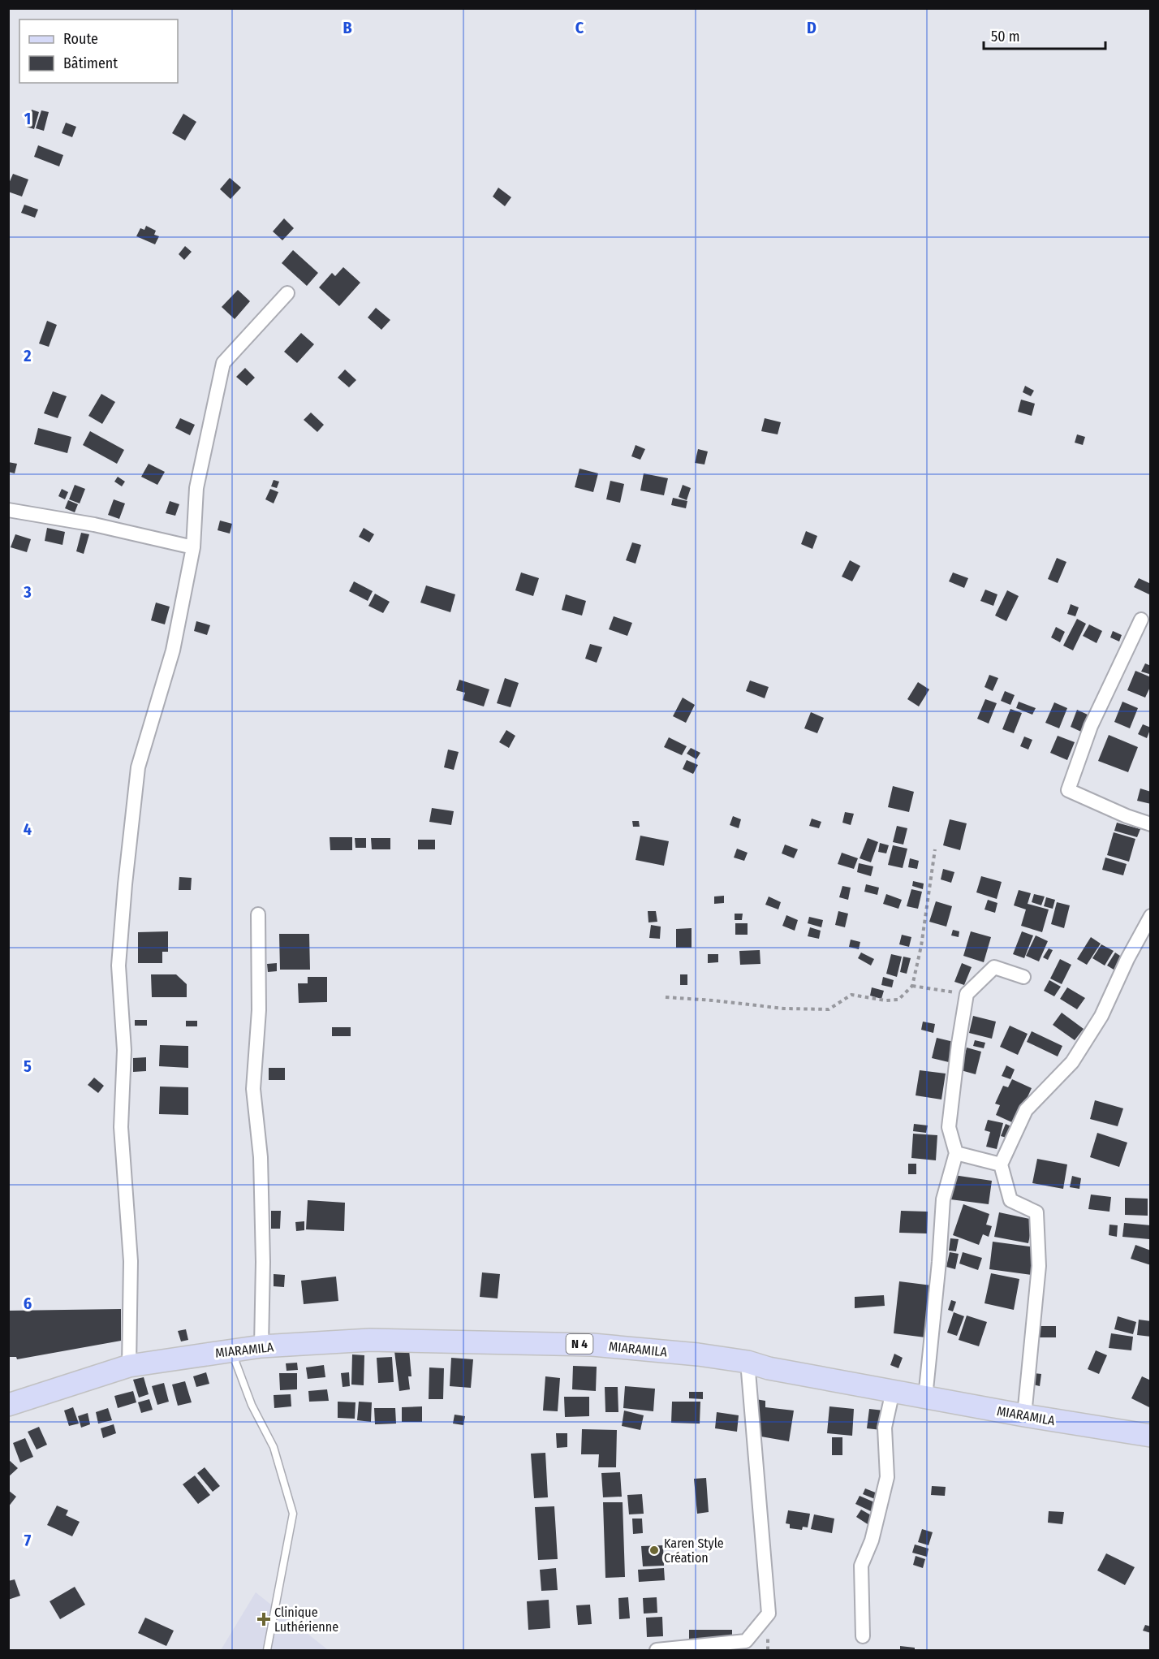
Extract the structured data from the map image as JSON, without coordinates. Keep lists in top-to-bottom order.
{
  "streets": {
    "main road": ["N 4", "MIARAMILA"]
  },
  "places": {
    "other": ["Karen Style Création"],
    "health": ["Clinique Luthérienne"]
  },
  "legend": ["Route", "Bâtiment"],
  "scale_bar": "50 m",
  "grid": {
    "columns": ["B", "C", "D"],
    "rows": [
      "1",
      "2",
      "3",
      "4",
      "5",
      "6",
      "7"
    ]
  }
}
